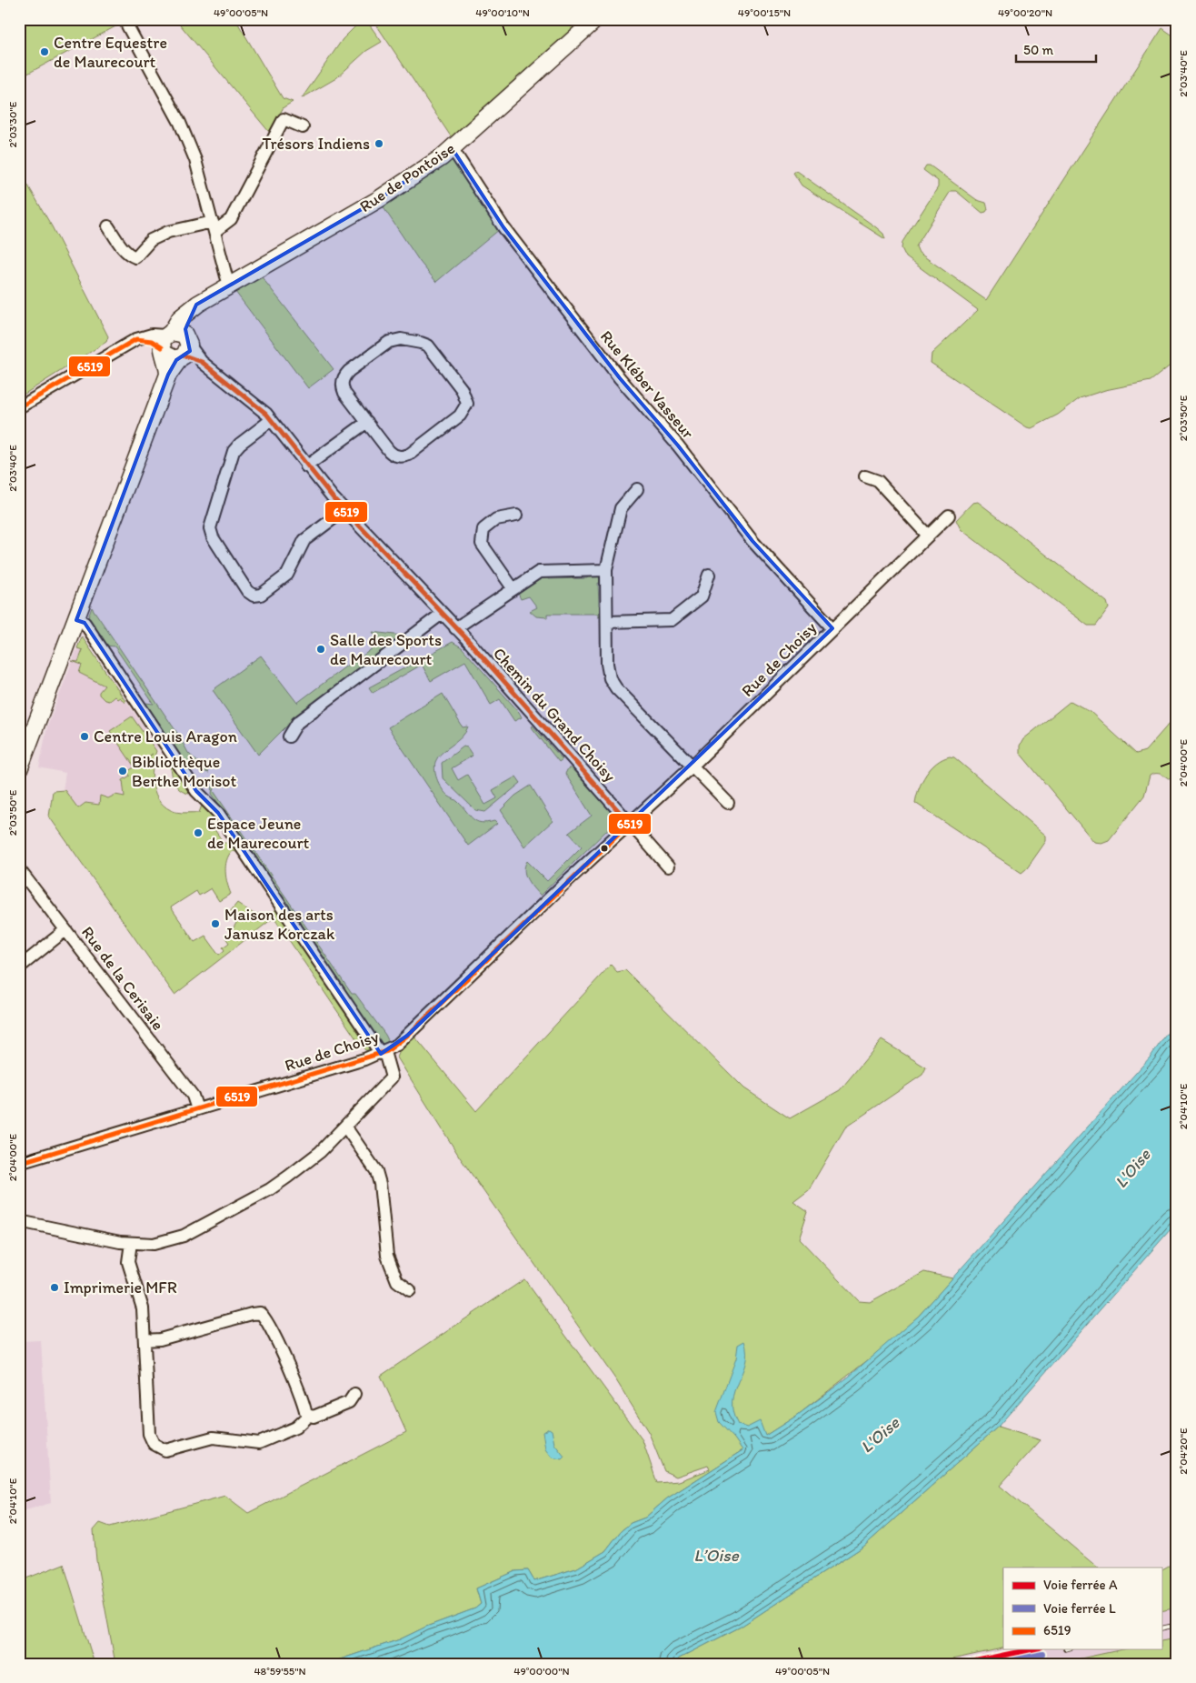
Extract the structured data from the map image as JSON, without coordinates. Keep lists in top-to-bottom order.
{
  "streets": {
    "main road": ["Rue de Pontoise"],
    "street": [
      "Rue Kléber Vasseur",
      "Rue de Choisy",
      "Chemin du Grand Choisy",
      "Rue de la Cerisaie"
    ]
  },
  "crossings": [
    ["Rue de Pontoise", "Rue Kléber Vasseur"],
    ["Rue de Pontoise", "Chemin du Grand Choisy"],
    ["Rue Kléber Vasseur", "Rue de Choisy"],
    ["Rue de Choisy", "Chemin du Grand Choisy"],
    ["Rue de Choisy", "Rue de la Cerisaie"]
  ],
  "water": ["L'Oise", "L’Oise"],
  "places": [
    "Centre Equestre de Maurecourt",
    "Trésors Indiens",
    "Salle des Sports de Maurecourt",
    "Centre Louis Aragon",
    "Bibliothèque Berthe Morisot",
    "Espace Jeune de Maurecourt",
    "Maison des arts Janusz Korczak",
    "Imprimerie MFR"
  ],
  "lines": ["transit line 6519", "rail line A", "rail line L"],
  "legend": ["Voie ferrée A", "Voie ferrée L", "6519"],
  "scale_bar": "50 m",
  "coordinates": [
    "49°00'05\"N",
    "49°00'10\"N",
    "49°00'15\"N",
    "49°00'20\"N",
    "2°03'40\"E",
    "2°03'30\"E",
    "2°03'50\"E",
    "2°04'00\"E",
    "2°04'10\"E",
    "2°04'20\"E",
    "48°59'55\"N",
    "49°00'00\"N"
  ]
}
